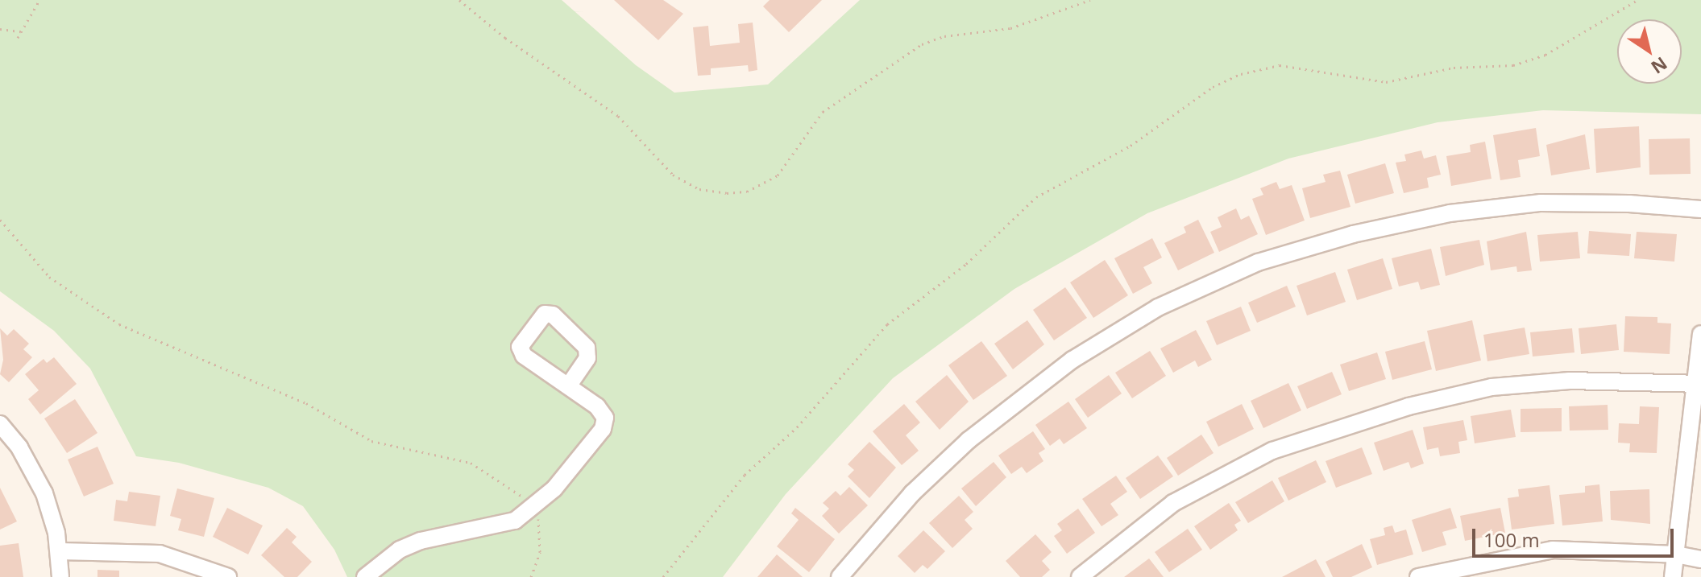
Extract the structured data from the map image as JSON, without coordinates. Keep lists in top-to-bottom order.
{
  "scale_bar": "100 m",
  "north": "bottom right"
}
